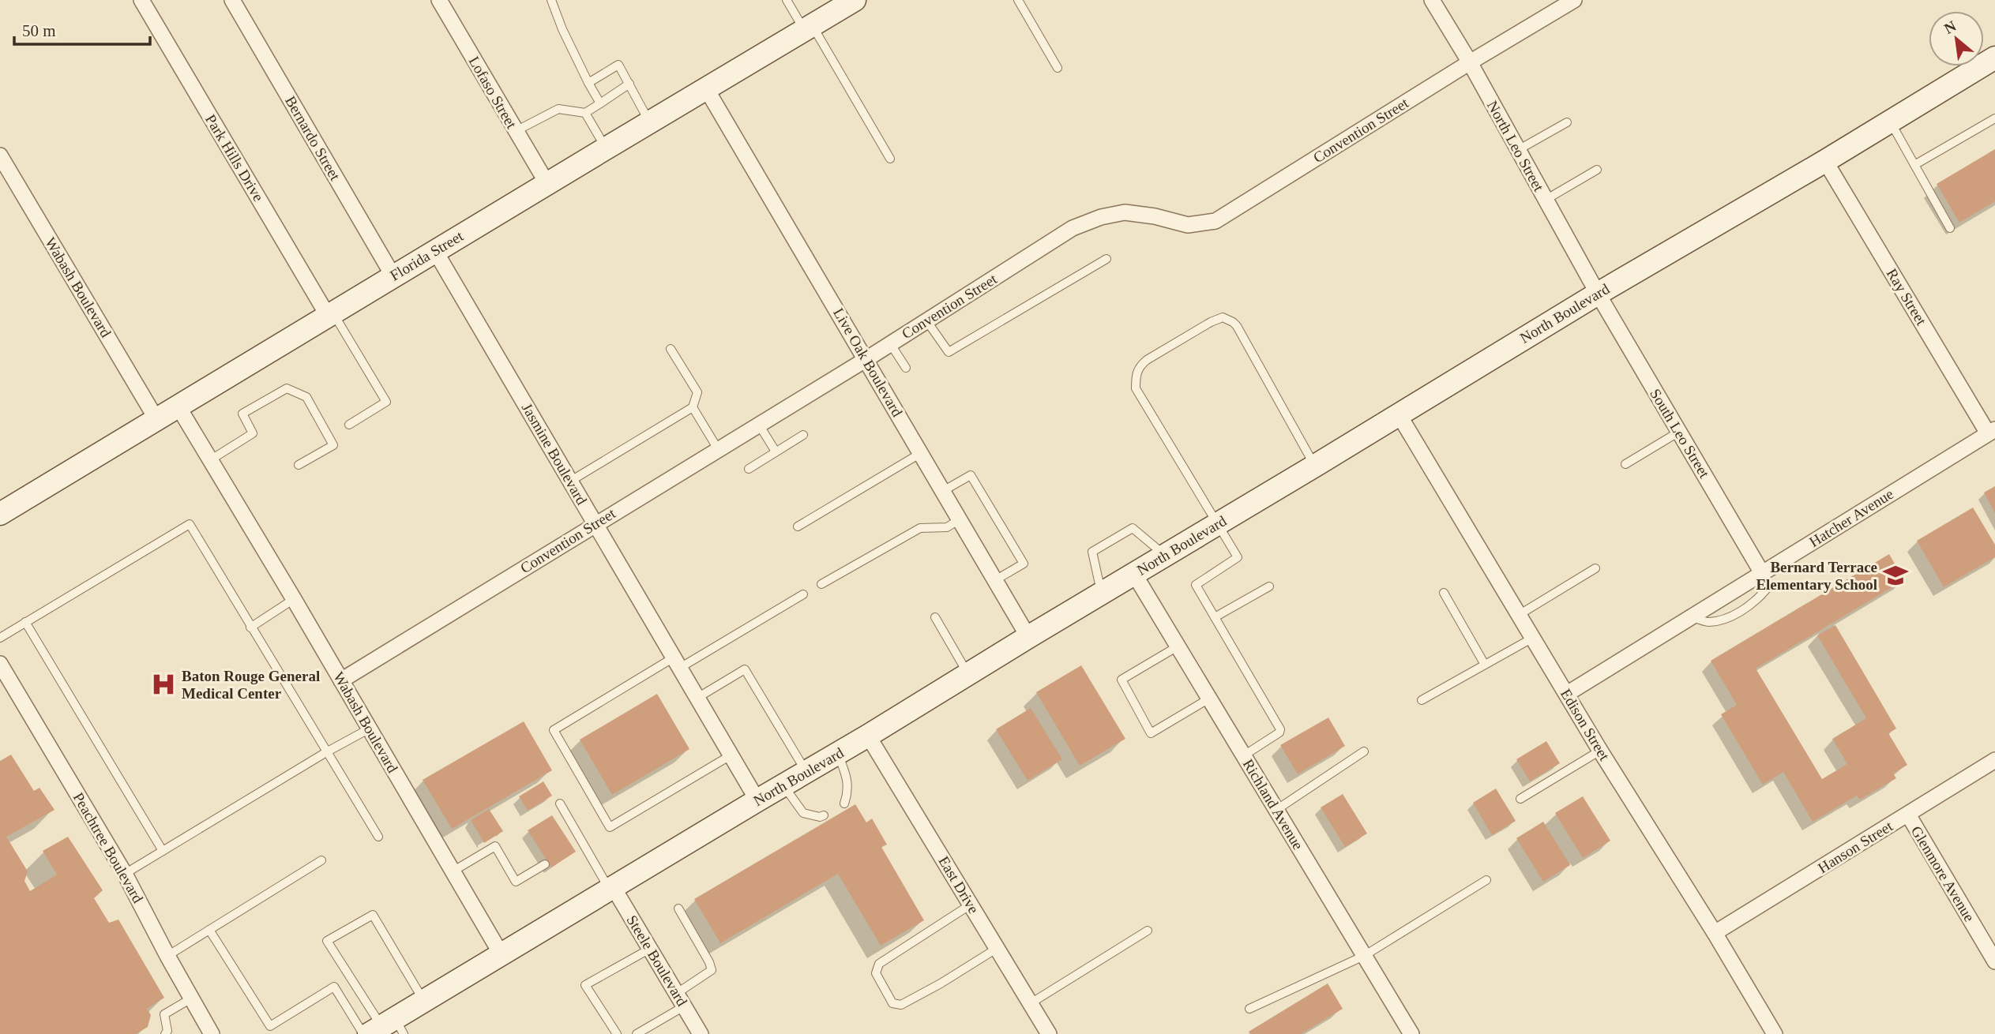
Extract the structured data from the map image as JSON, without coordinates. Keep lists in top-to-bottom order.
{
  "streets": {
    "street": [
      "Lofaso Street",
      "Convention Street",
      "Bernardo Street",
      "North Leo Street",
      "Park Hills Drive",
      "Florida Street",
      "Wabash Boulevard",
      "Ray Street",
      "North Boulevard",
      "Live Oak Boulevard",
      "South Leo Street",
      "Jasmine Boulevard",
      "Hatcher Avenue",
      "Edison Street",
      "Richland Avenue",
      "Hanson Street",
      "Peachtree Boulevard",
      "Glenmore Avenue",
      "East Drive",
      "Steele Boulevard"
    ]
  },
  "crossings": [
    ["Lofaso Street", "Florida Street"],
    ["Convention Street", "North Leo Street"],
    ["Convention Street", "Wabash Boulevard"],
    ["Convention Street", "Live Oak Boulevard"],
    ["Convention Street", "Jasmine Boulevard"],
    ["Bernardo Street", "Florida Street"],
    ["North Leo Street", "North Boulevard"],
    ["North Leo Street", "South Leo Street"],
    ["Park Hills Drive", "Florida Street"],
    ["Florida Street", "Wabash Boulevard"],
    ["Florida Street", "Live Oak Boulevard"],
    ["Florida Street", "Jasmine Boulevard"],
    ["Wabash Boulevard", "North Boulevard"],
    ["Ray Street", "North Boulevard"],
    ["Ray Street", "Hatcher Avenue"],
    ["North Boulevard", "Live Oak Boulevard"],
    ["North Boulevard", "South Leo Street"],
    ["North Boulevard", "Jasmine Boulevard"],
    ["North Boulevard", "Edison Street"],
    ["North Boulevard", "Richland Avenue"],
    ["North Boulevard", "East Drive"],
    ["North Boulevard", "Steele Boulevard"],
    ["South Leo Street", "Hatcher Avenue"],
    ["Hatcher Avenue", "Edison Street"],
    ["Edison Street", "Hanson Street"],
    ["Hanson Street", "Glenmore Avenue"]
  ],
  "places": {
    "school or university": ["Bernard Terrace Elementary School"],
    "hospital": ["Baton Rouge General Medical Center"]
  },
  "scale_bar": "50 m",
  "north": "top left"
}
